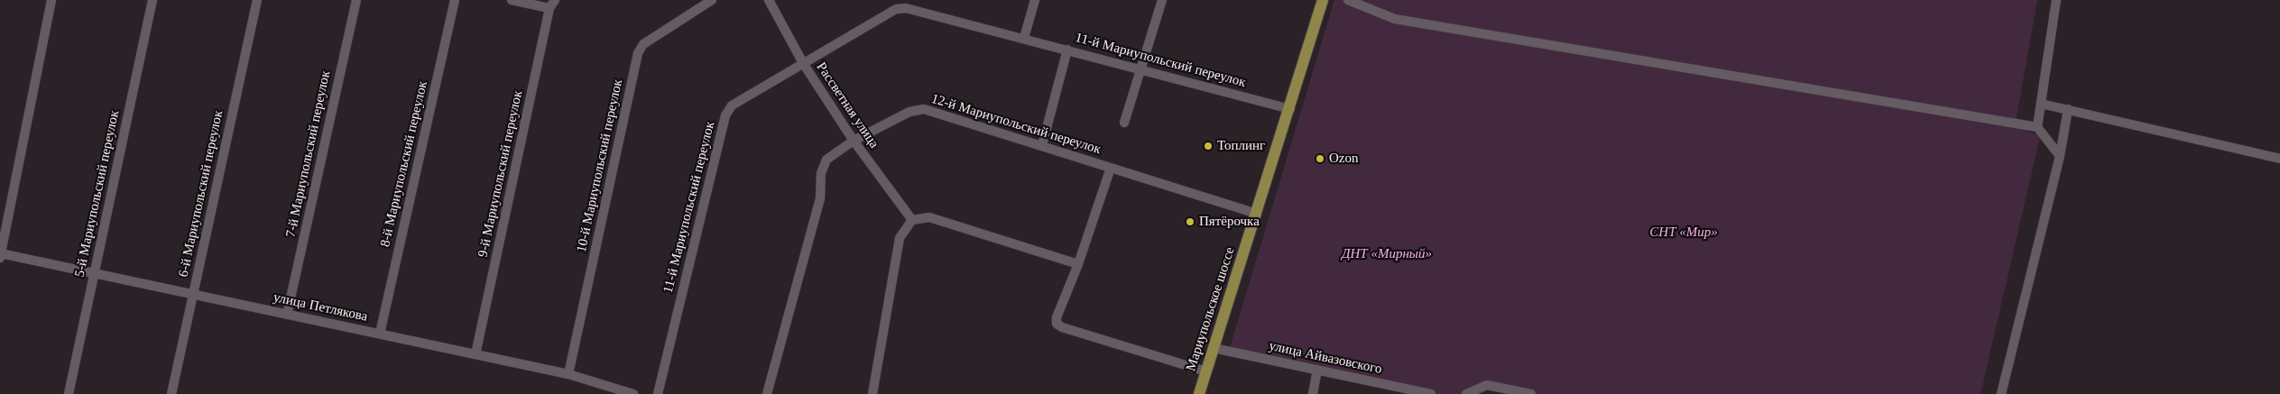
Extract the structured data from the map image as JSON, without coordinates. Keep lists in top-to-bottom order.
{
  "streets": {
    "main road": ["Мариупольское шоссе"],
    "street": [
      "11-й Мариупольский переулок",
      "Рассветная улица",
      "12-й Мариупольский переулок",
      "7-й Мариупольский переулок",
      "8-й Мариупольский переулок",
      "10-й Мариупольский переулок",
      "9-й Мариупольский переулок",
      "5-й Мариупольский переулок",
      "6-й Мариупольский переулок",
      "улица Петлякова",
      "улица Айвазовского"
    ]
  },
  "crossings": [
    ["11-й Мариупольский переулок", "Рассветная улица"],
    ["11-й Мариупольский переулок", "Мариупольское шоссе"],
    ["Рассветная улица", "12-й Мариупольский переулок"],
    ["12-й Мариупольский переулок", "Мариупольское шоссе"],
    ["7-й Мариупольский переулок", "улица Петлякова"],
    ["8-й Мариупольский переулок", "улица Петлякова"],
    ["10-й Мариупольский переулок", "улица Петлякова"],
    ["9-й Мариупольский переулок", "улица Петлякова"],
    ["5-й Мариупольский переулок", "улица Петлякова"],
    ["6-й Мариупольский переулок", "улица Петлякова"],
    ["Мариупольское шоссе", "улица Айвазовского"]
  ],
  "parks": ["СНТ «Мир»", "ДНТ «Мирный»"],
  "places": ["Топлинг", "Ozon", "Пятёрочка"]
}
